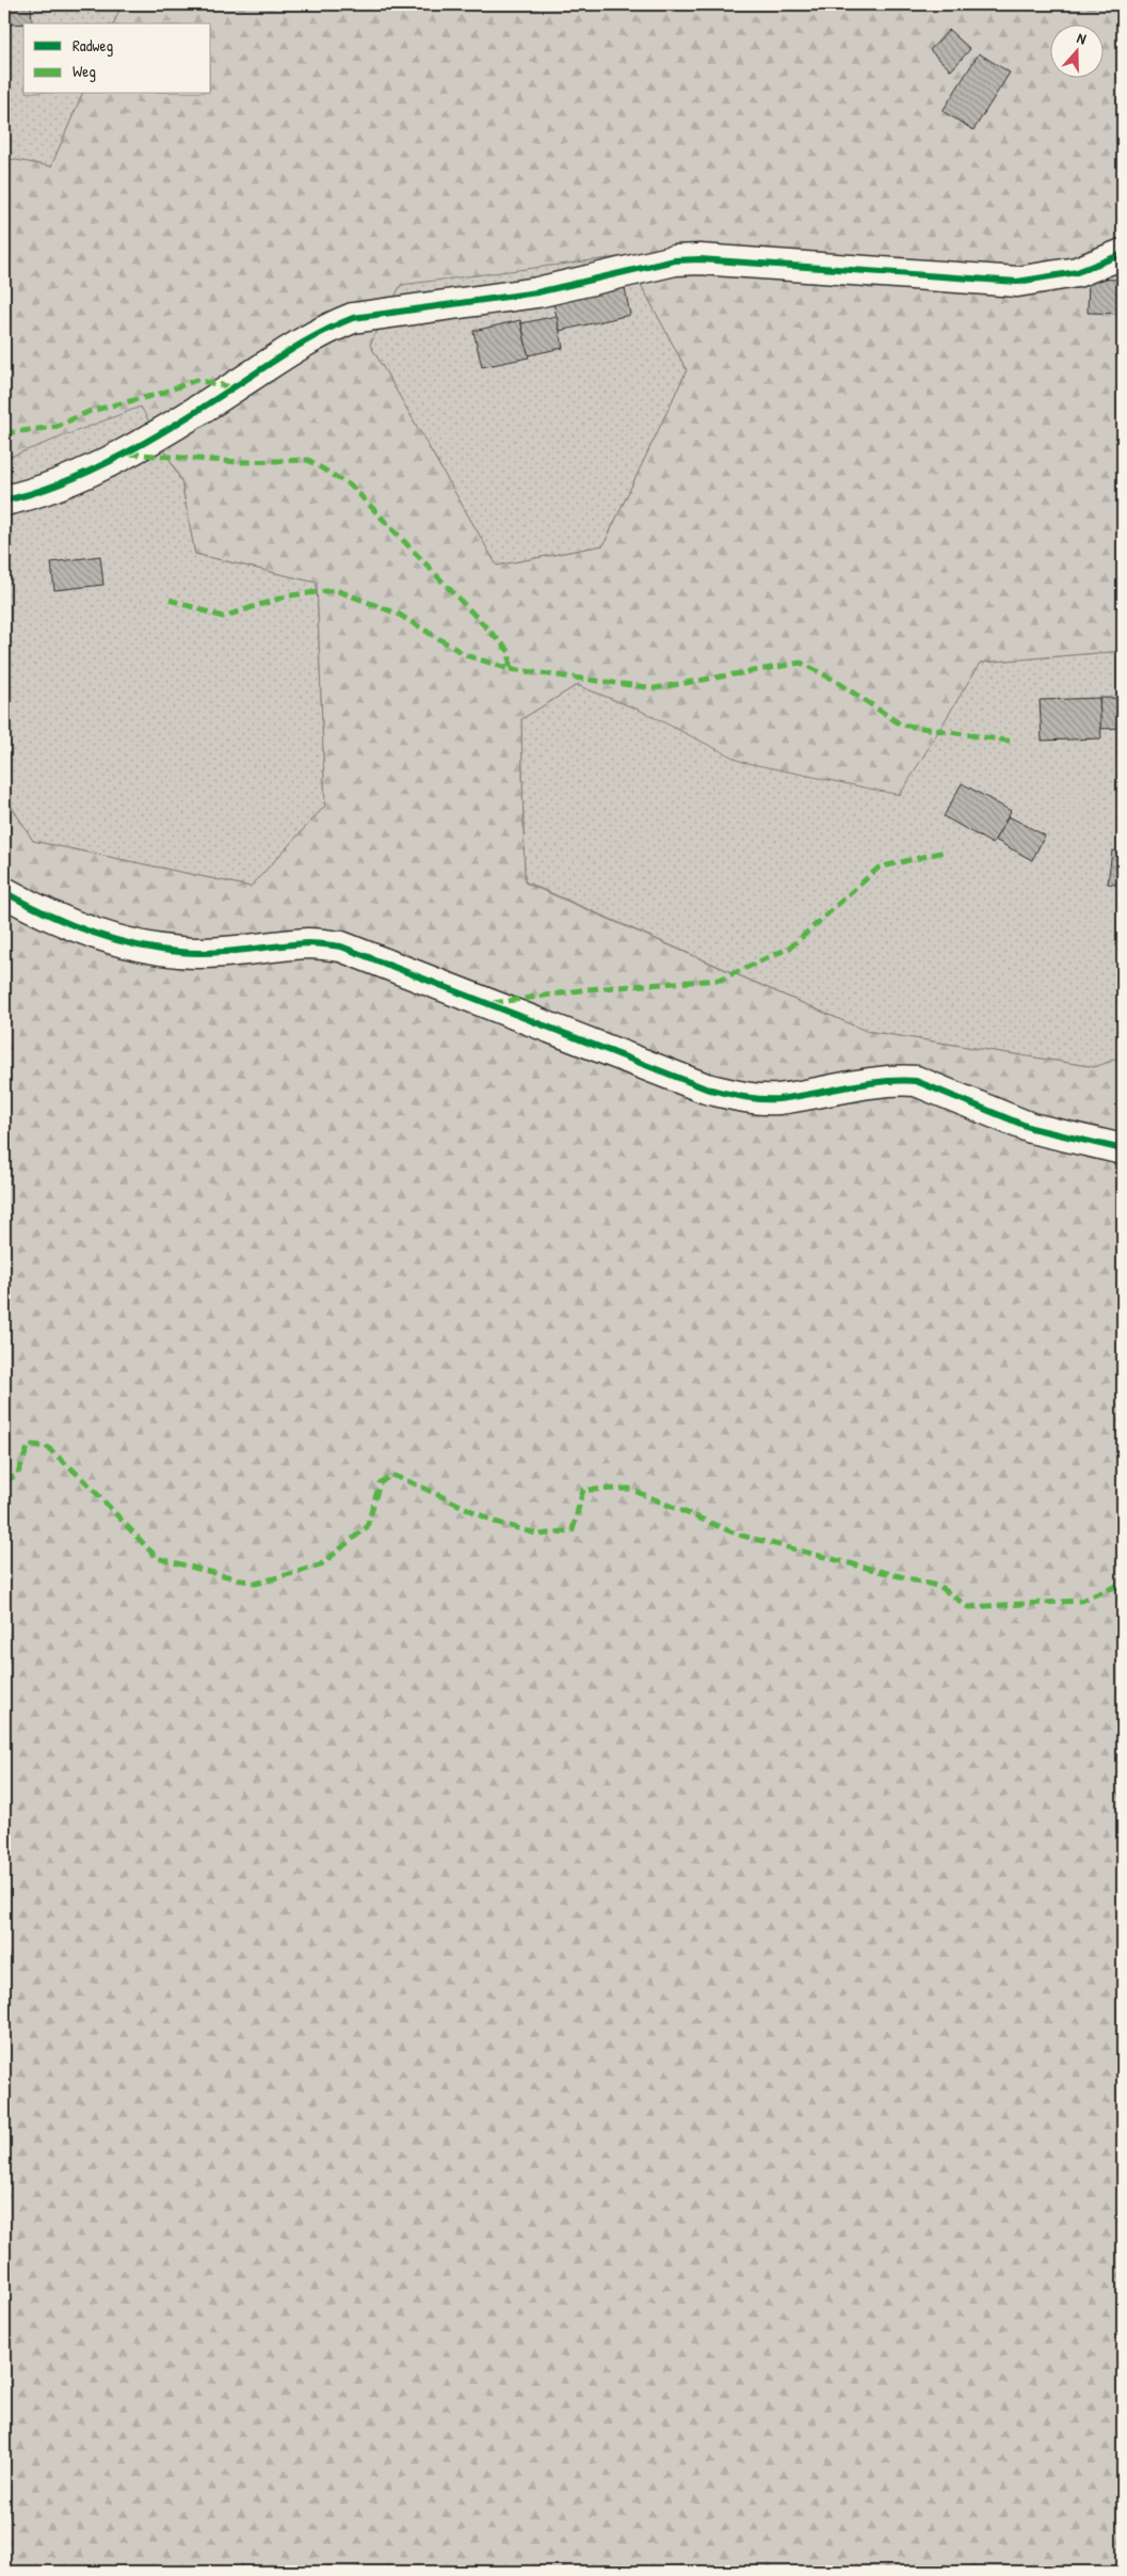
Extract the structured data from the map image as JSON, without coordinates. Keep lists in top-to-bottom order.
{
  "legend": ["Radweg", "Weg"],
  "north": "top"
}
